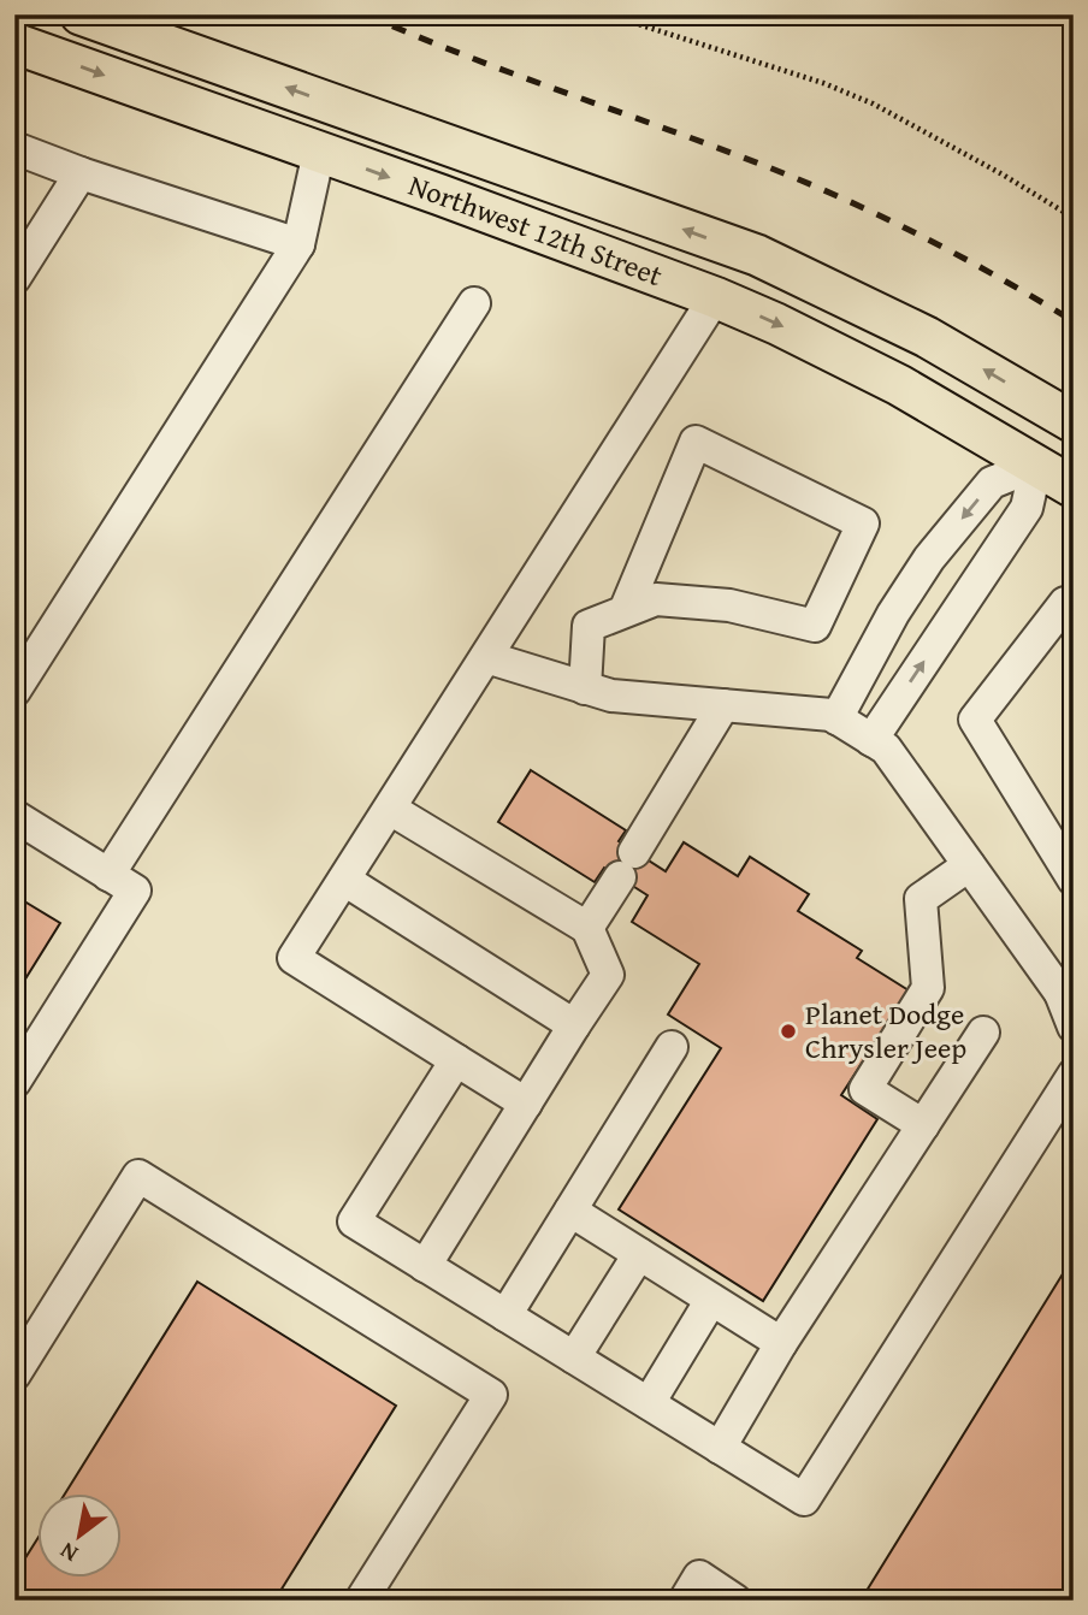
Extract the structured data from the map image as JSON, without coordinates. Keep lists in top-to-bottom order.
{
  "streets": {
    "main road": ["Northwest 12th Street"]
  },
  "places": ["Planet Dodge Chrysler Jeep"],
  "north": "bottom left"
}
